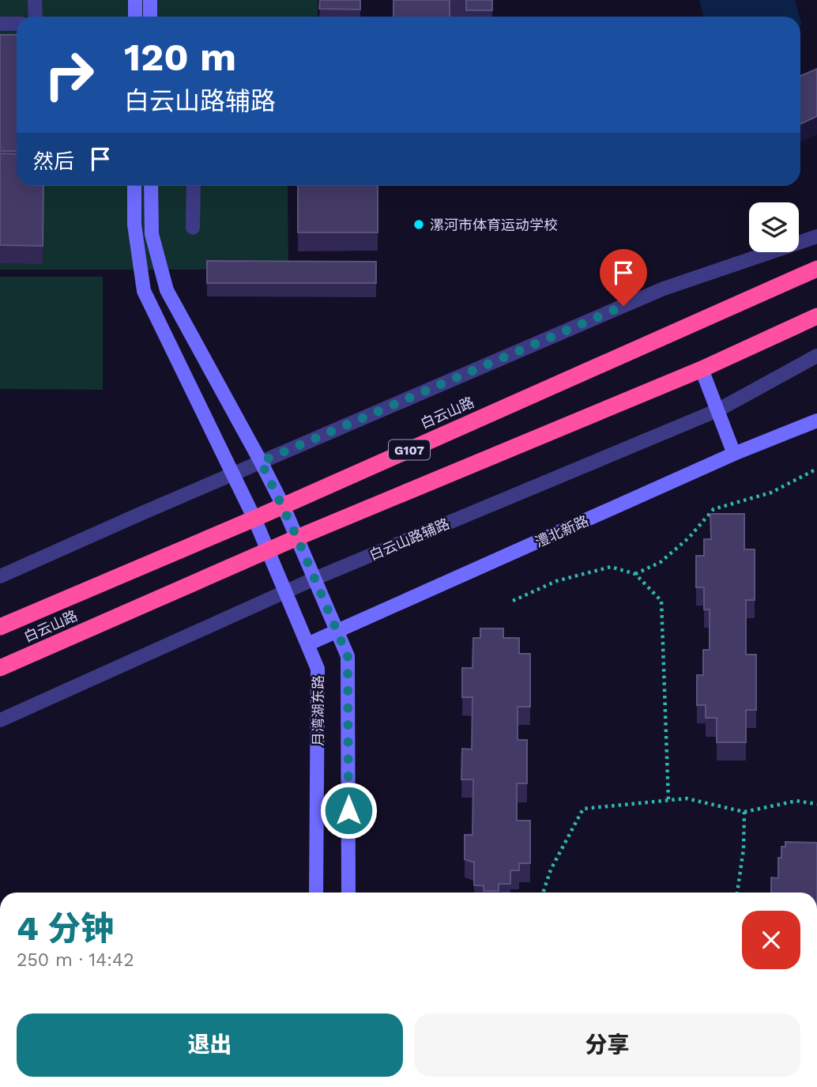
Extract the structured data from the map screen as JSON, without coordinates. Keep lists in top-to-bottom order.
{
  "streets": {
    "highway": ["白云山路", "G107"],
    "street": ["澧北新路", "白云山路辅路", "月湾湖东路"]
  },
  "crossings": [
    ["白云山路", "月湾湖东路"],
    ["澧北新路", "月湾湖东路"],
    ["白云山路辅路", "月湾湖东路"]
  ],
  "places": ["漯河市体育运动学校"],
  "page": {
    "turn": ["120 m", "白云山路辅路"],
    "then": "然后",
    "heading": ["4 分钟", "250 m · 14:42"],
    "buttons": ["退出", "分享"]
  }
}
